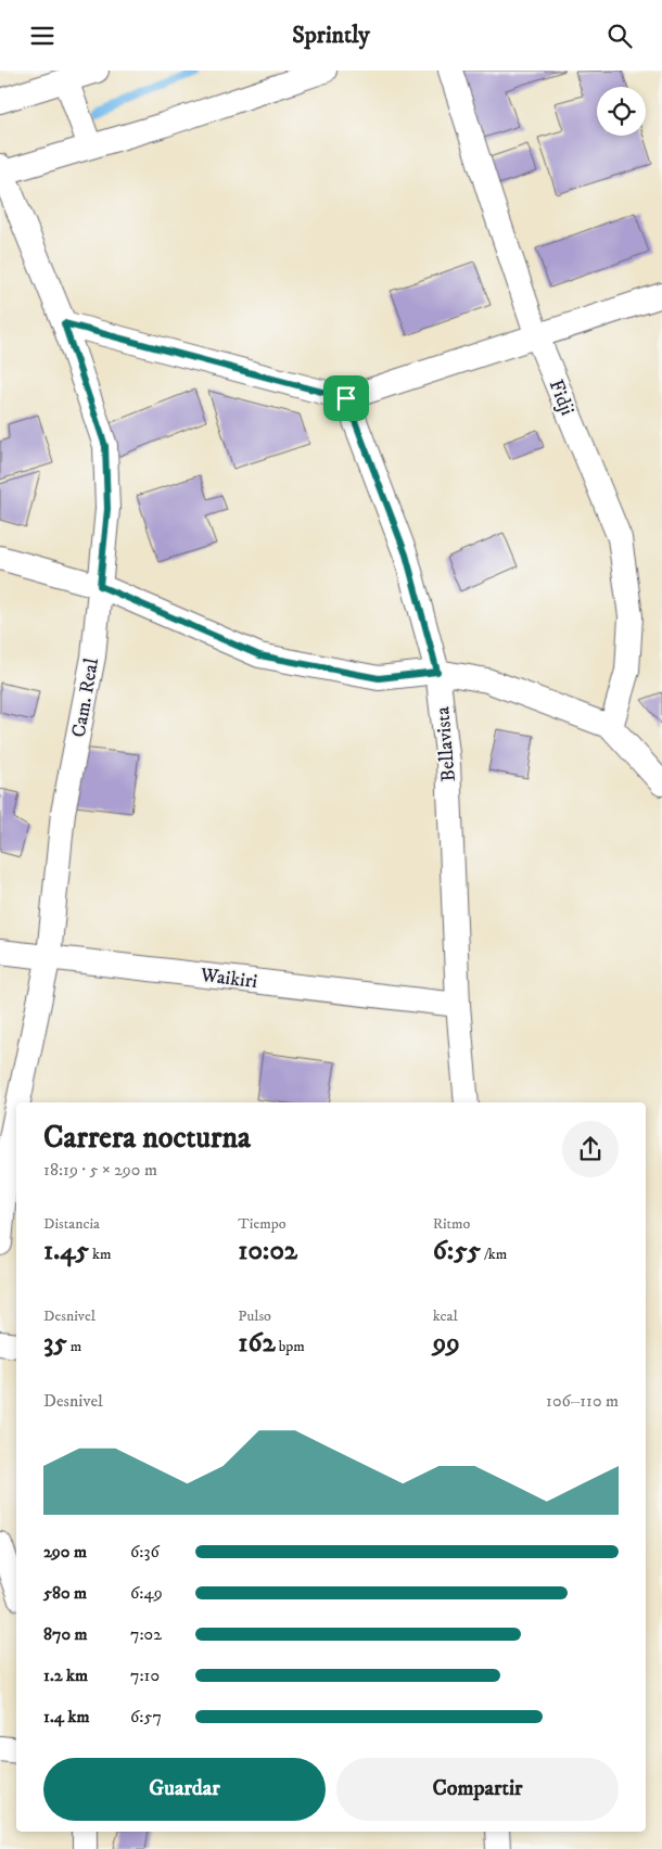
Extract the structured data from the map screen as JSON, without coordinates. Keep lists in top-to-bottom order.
{
  "streets": {
    "street": [
      "Fidji",
      "Cam. Real",
      "Bellavista",
      "Waikiri"
    ]
  },
  "crossings": [
    ["Cam. Real", "Waikiri"],
    ["Bellavista", "Waikiri"]
  ],
  "page": {
    "header": "Sprintly",
    "heading": ["Carrera nocturna", "18:19 · 5 × 290 m"],
    "stats": [
      ["Distancia", "1.45 km"],
      ["Tiempo", "10:02"],
      ["Ritmo", "6:55 /km"],
      ["Desnivel", "35 m"],
      ["Pulso", "162 bpm"],
      ["kcal", "99"]
    ],
    "chart": ["Desnivel", "106–110 m"],
    "list": [
      {
        "name": "290 m",
        "note": "6:36"
      },
      {
        "name": "580 m",
        "note": "6:49"
      },
      {
        "name": "870 m",
        "note": "7:02"
      },
      {
        "name": "1.2 km",
        "note": "7:10"
      },
      {
        "name": "1.4 km",
        "note": "6:57"
      }
    ],
    "buttons": ["Guardar", "Compartir"]
  }
}
